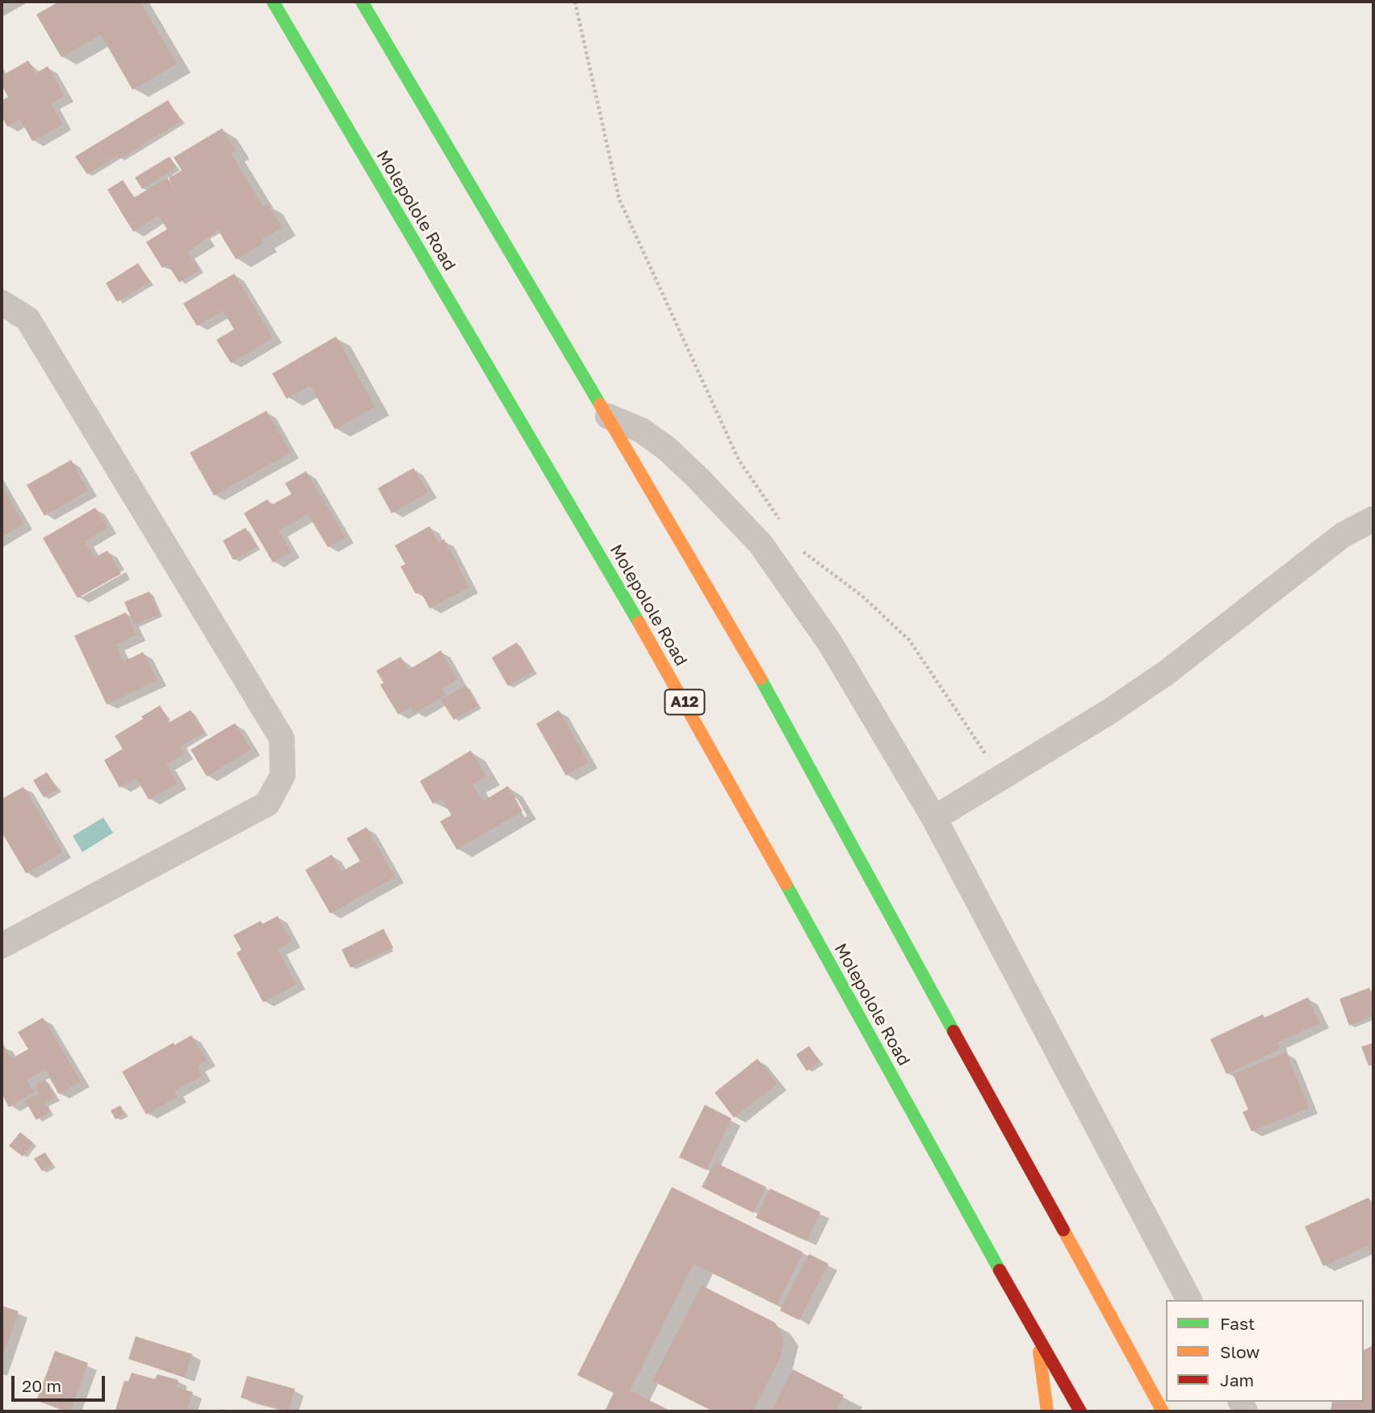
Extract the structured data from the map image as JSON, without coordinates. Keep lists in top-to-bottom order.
{
  "streets": {
    "main road": ["Molepolole Road", "A12"]
  },
  "legend": ["Fast", "Slow", "Jam"],
  "scale_bar": "20 m"
}
